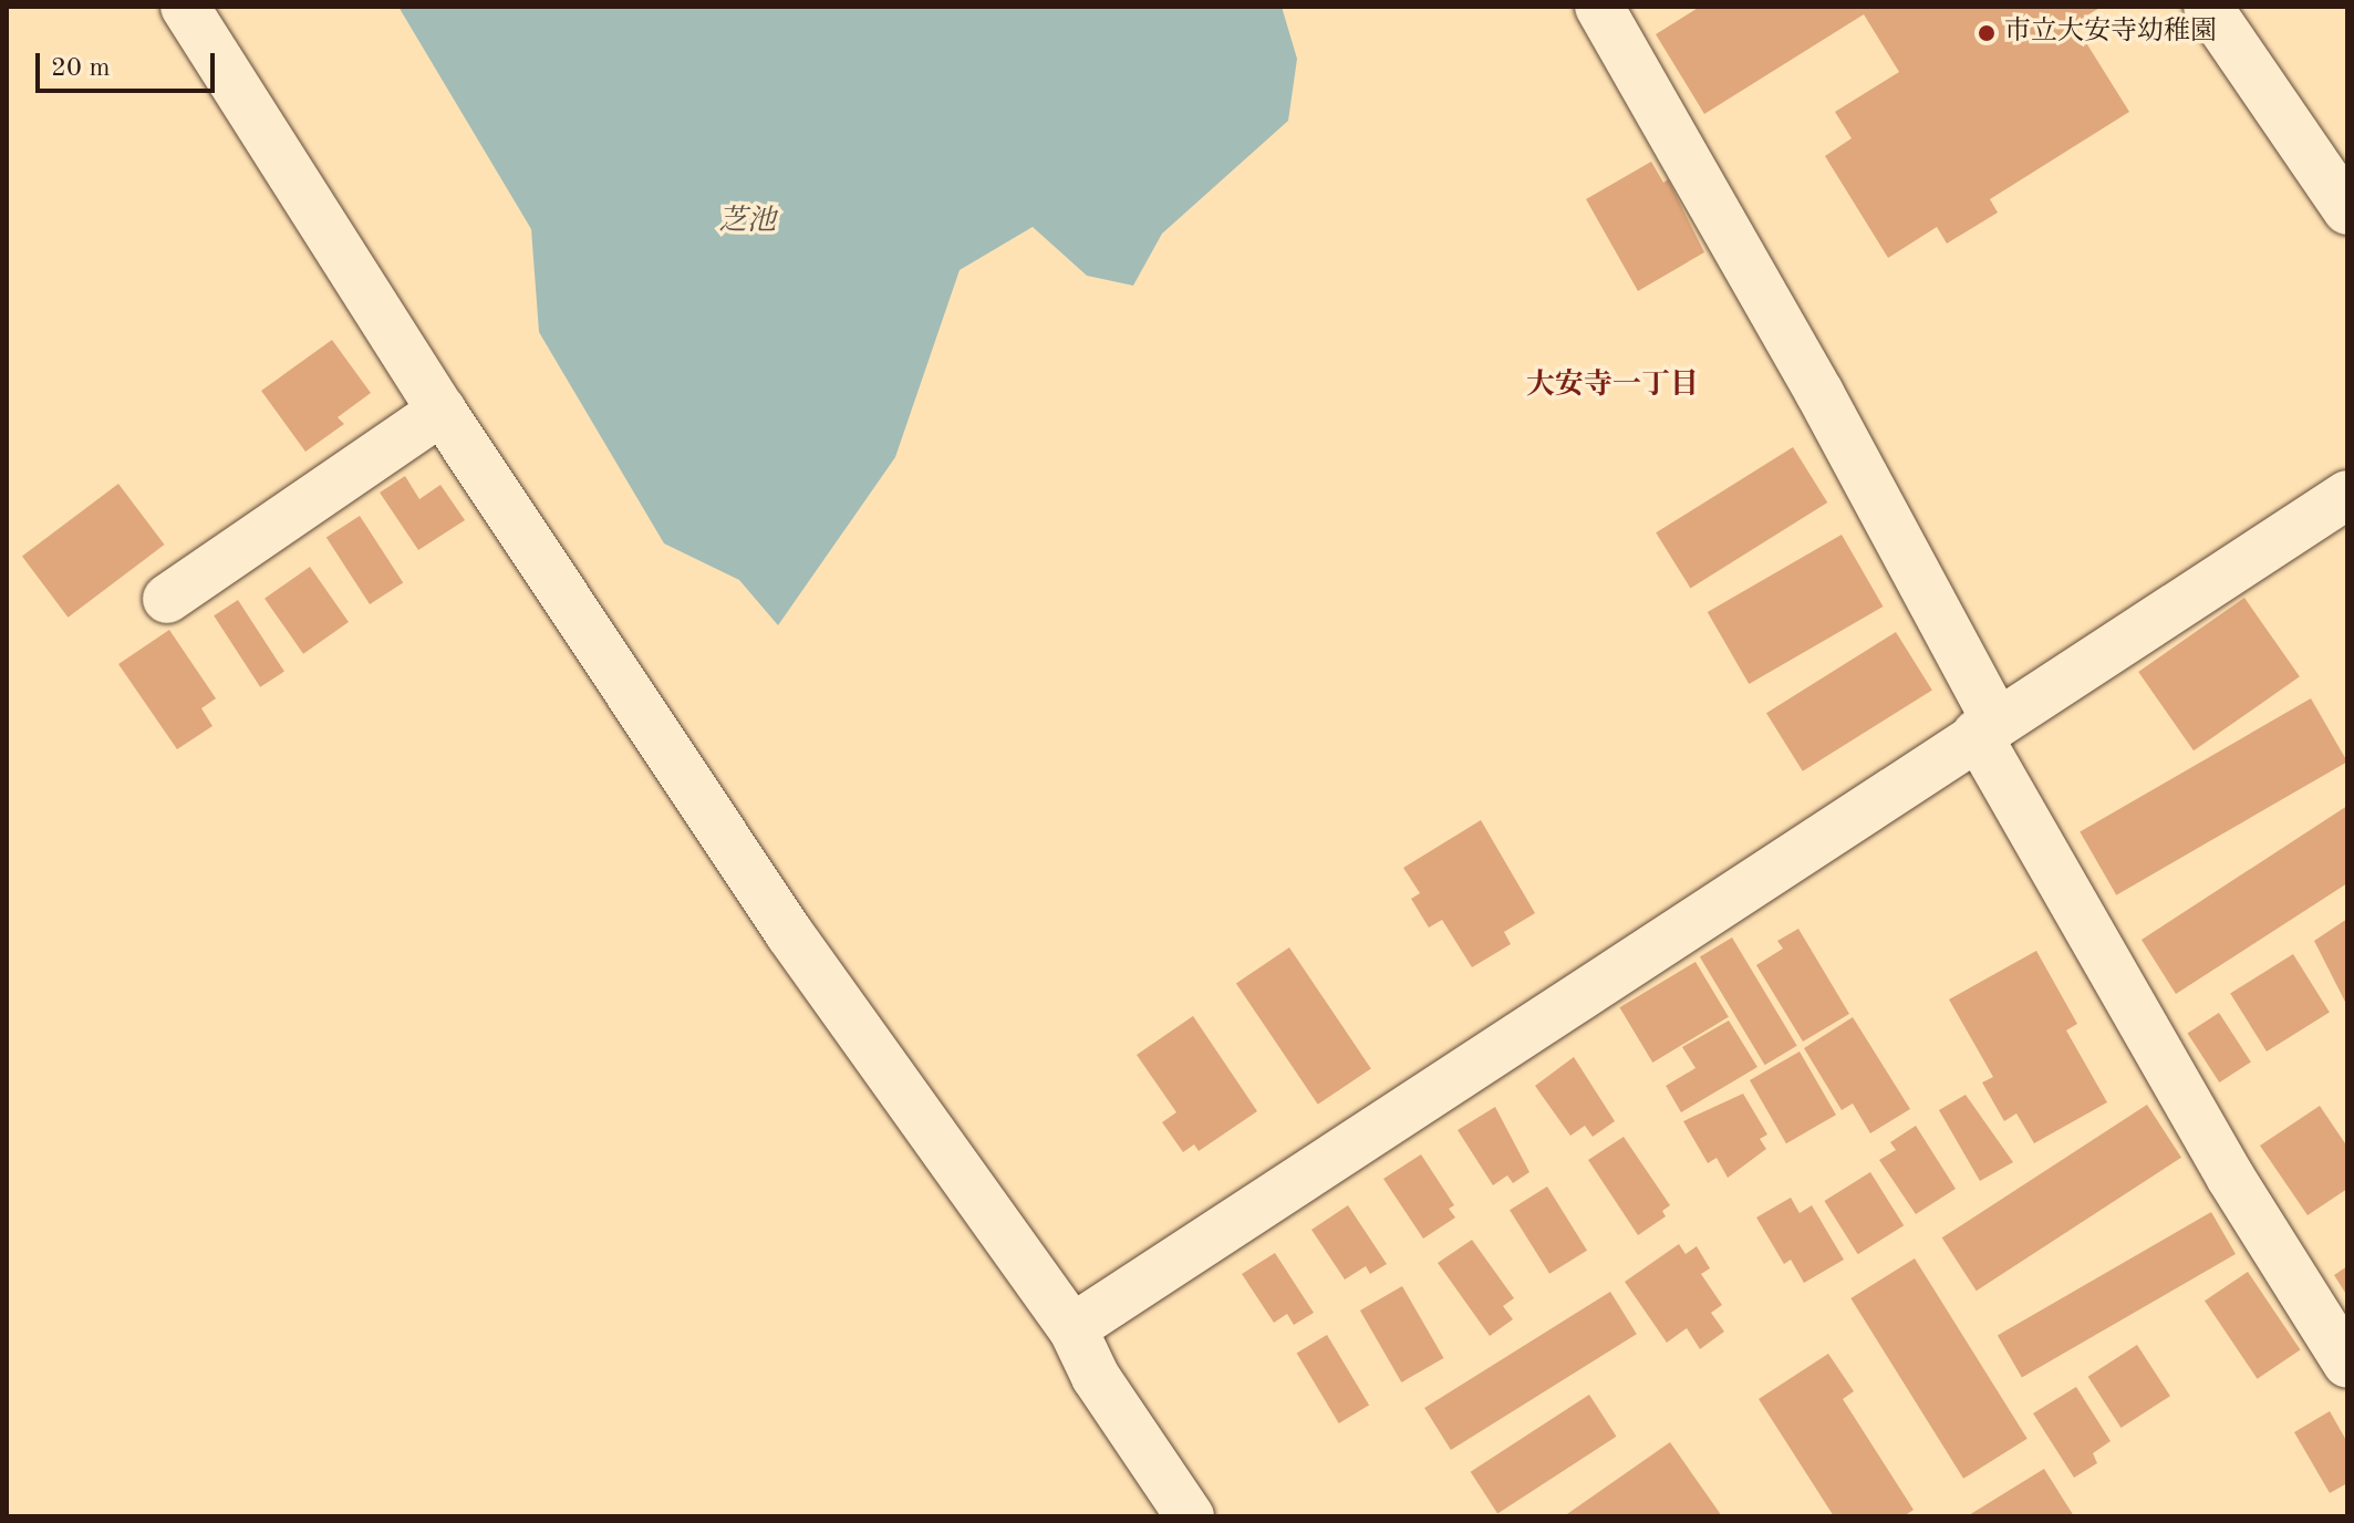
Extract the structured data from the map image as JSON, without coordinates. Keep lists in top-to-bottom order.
{
  "districts": ["大安寺一丁目"],
  "water": ["芝池"],
  "places": ["市立大安寺幼稚園"],
  "scale_bar": "20 m"
}
